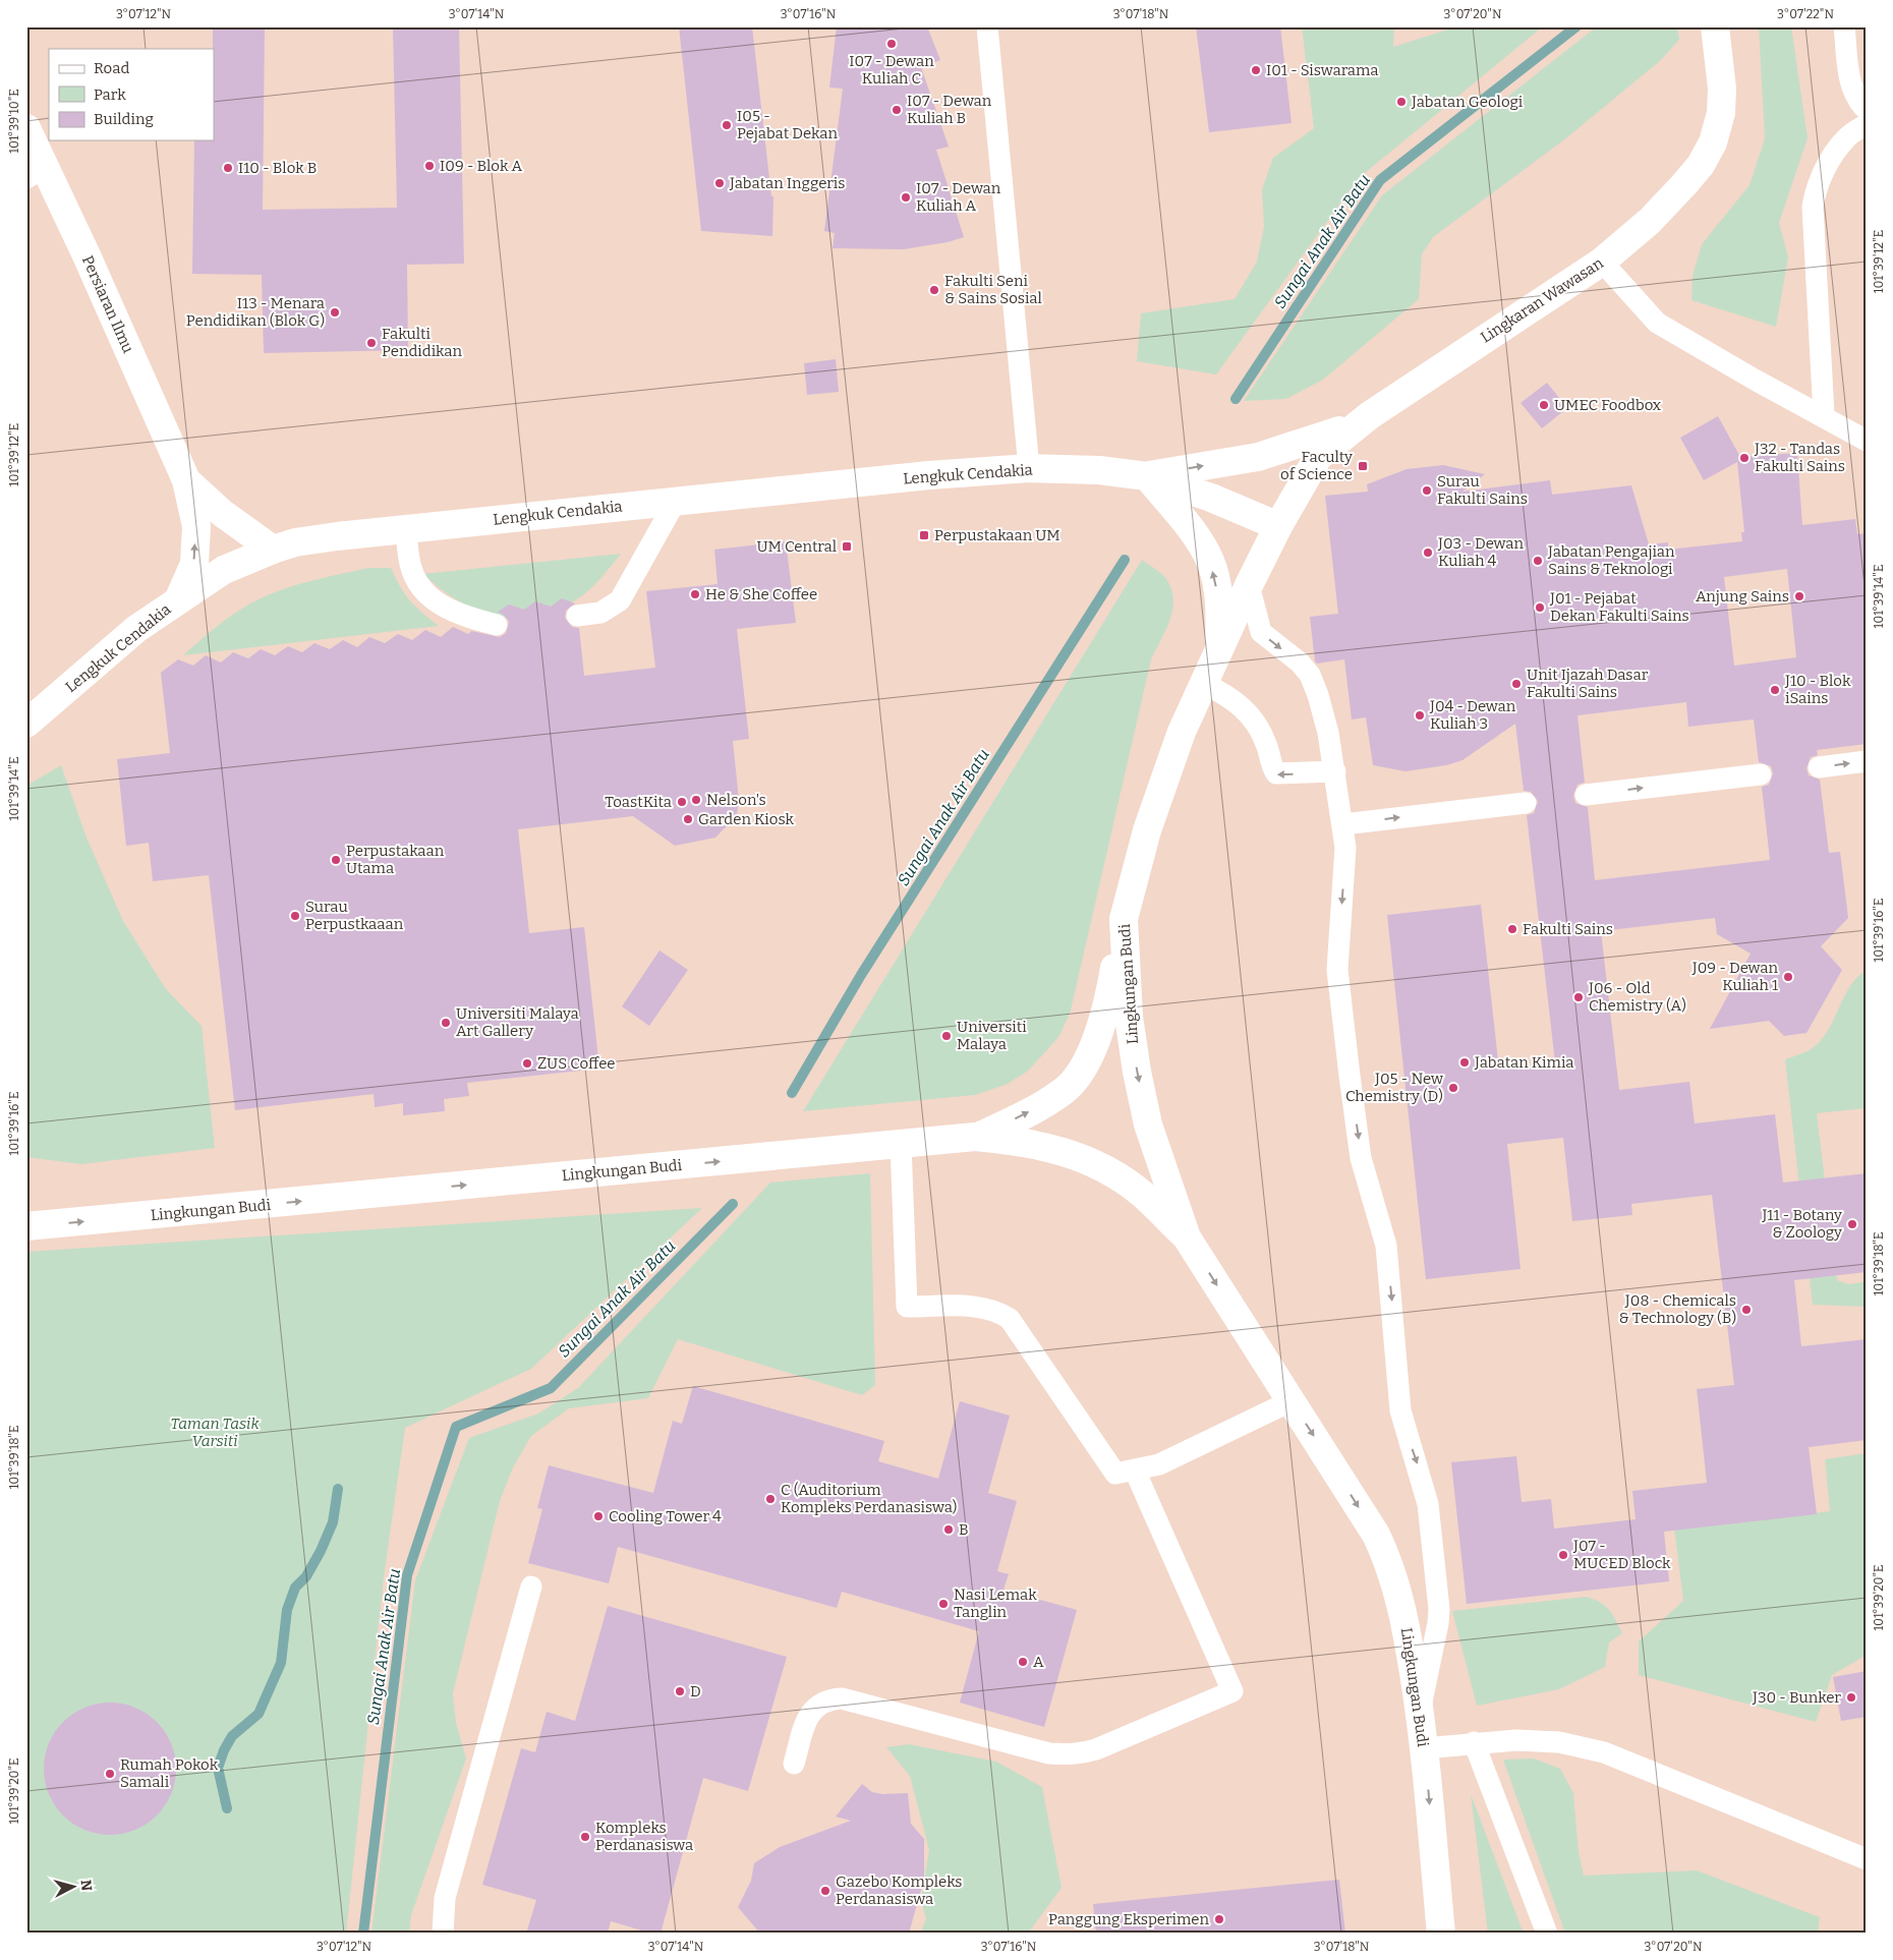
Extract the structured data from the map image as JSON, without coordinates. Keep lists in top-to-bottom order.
{
  "streets": {
    "street": [
      "Lingkaran Wawasan",
      "Persiaran Ilmu",
      "Lengkuk Cendakia",
      "Lingkungan Budi"
    ]
  },
  "crossings": [
    ["Lingkaran Wawasan", "Lengkuk Cendakia"],
    ["Persiaran Ilmu", "Lengkuk Cendakia"]
  ],
  "water": ["Sungai Anak Air Batu"],
  "parks": ["Taman Tasik Varsiti"],
  "places": {
    "other": [
      "I07 - Dewan Kuliah C",
      "I01 - Siswarama",
      "Jabatan Geologi",
      "I07 - Dewan Kuliah B",
      "I05 - Pejabat Dekan",
      "I09 - Blok A",
      "I10 - Blok B",
      "Jabatan Inggeris",
      "I07 - Dewan Kuliah A",
      "Fakulti Seni & Sains Sosial",
      "I13 - Menara Pendidikan (Blok G)",
      "Fakulti Pendidikan",
      "UMEC Foodbox",
      "J32 - Tandas Fakulti Sains",
      "Surau Fakulti Sains",
      "J03 - Dewan Kuliah 4",
      "Jabatan Pengajian Sains & Teknologi",
      "He & She Coffee",
      "Anjung Sains",
      "J01 - Pejabat Dekan Fakulti Sains",
      "Unit Ijazah Dasar Fakulti Sains",
      "J10 - Blok iSains",
      "J04 - Dewan Kuliah 3",
      "Nelson's",
      "ToastKita",
      "Garden Kiosk",
      "Perpustakaan Utama",
      "Surau Perpustkaaan",
      "Fakulti Sains",
      "J09 - Dewan Kuliah 1",
      "J06 - Old Chemistry (A)",
      "Universiti Malaya Art Gallery",
      "Universiti Malaya",
      "Jabatan Kimia",
      "ZUS Coffee",
      "J05 - New Chemistry (D)",
      "J11 - Botany & Zoology",
      "J08 - Chemicals & Technology (B)",
      "C (Auditorium Kompleks Perdanasiswa)",
      "Cooling Tower 4",
      "B",
      "J07 - MUCED Block",
      "Nasi Lemak Tanglin",
      "A",
      "D",
      "J30 - Bunker",
      "Rumah Pokok Samali",
      "Kompleks Perdanasiswa",
      "Gazebo Kompleks Perdanasiswa",
      "Panggung Eksperimen"
    ],
    "transit": ["Faculty of Science", "Perpustakaan UM", "UM Central"]
  },
  "legend": ["Road", "Park", "Building"],
  "north": "right",
  "coordinates": [
    "3°07'12\"N",
    "3°07'14\"N",
    "3°07'16\"N",
    "3°07'18\"N",
    "3°07'20\"N",
    "3°07'22\"N",
    "101°39'10\"E",
    "101°39'12\"E",
    "101°39'14\"E",
    "101°39'16\"E",
    "101°39'18\"E",
    "101°39'20\"E"
  ]
}
